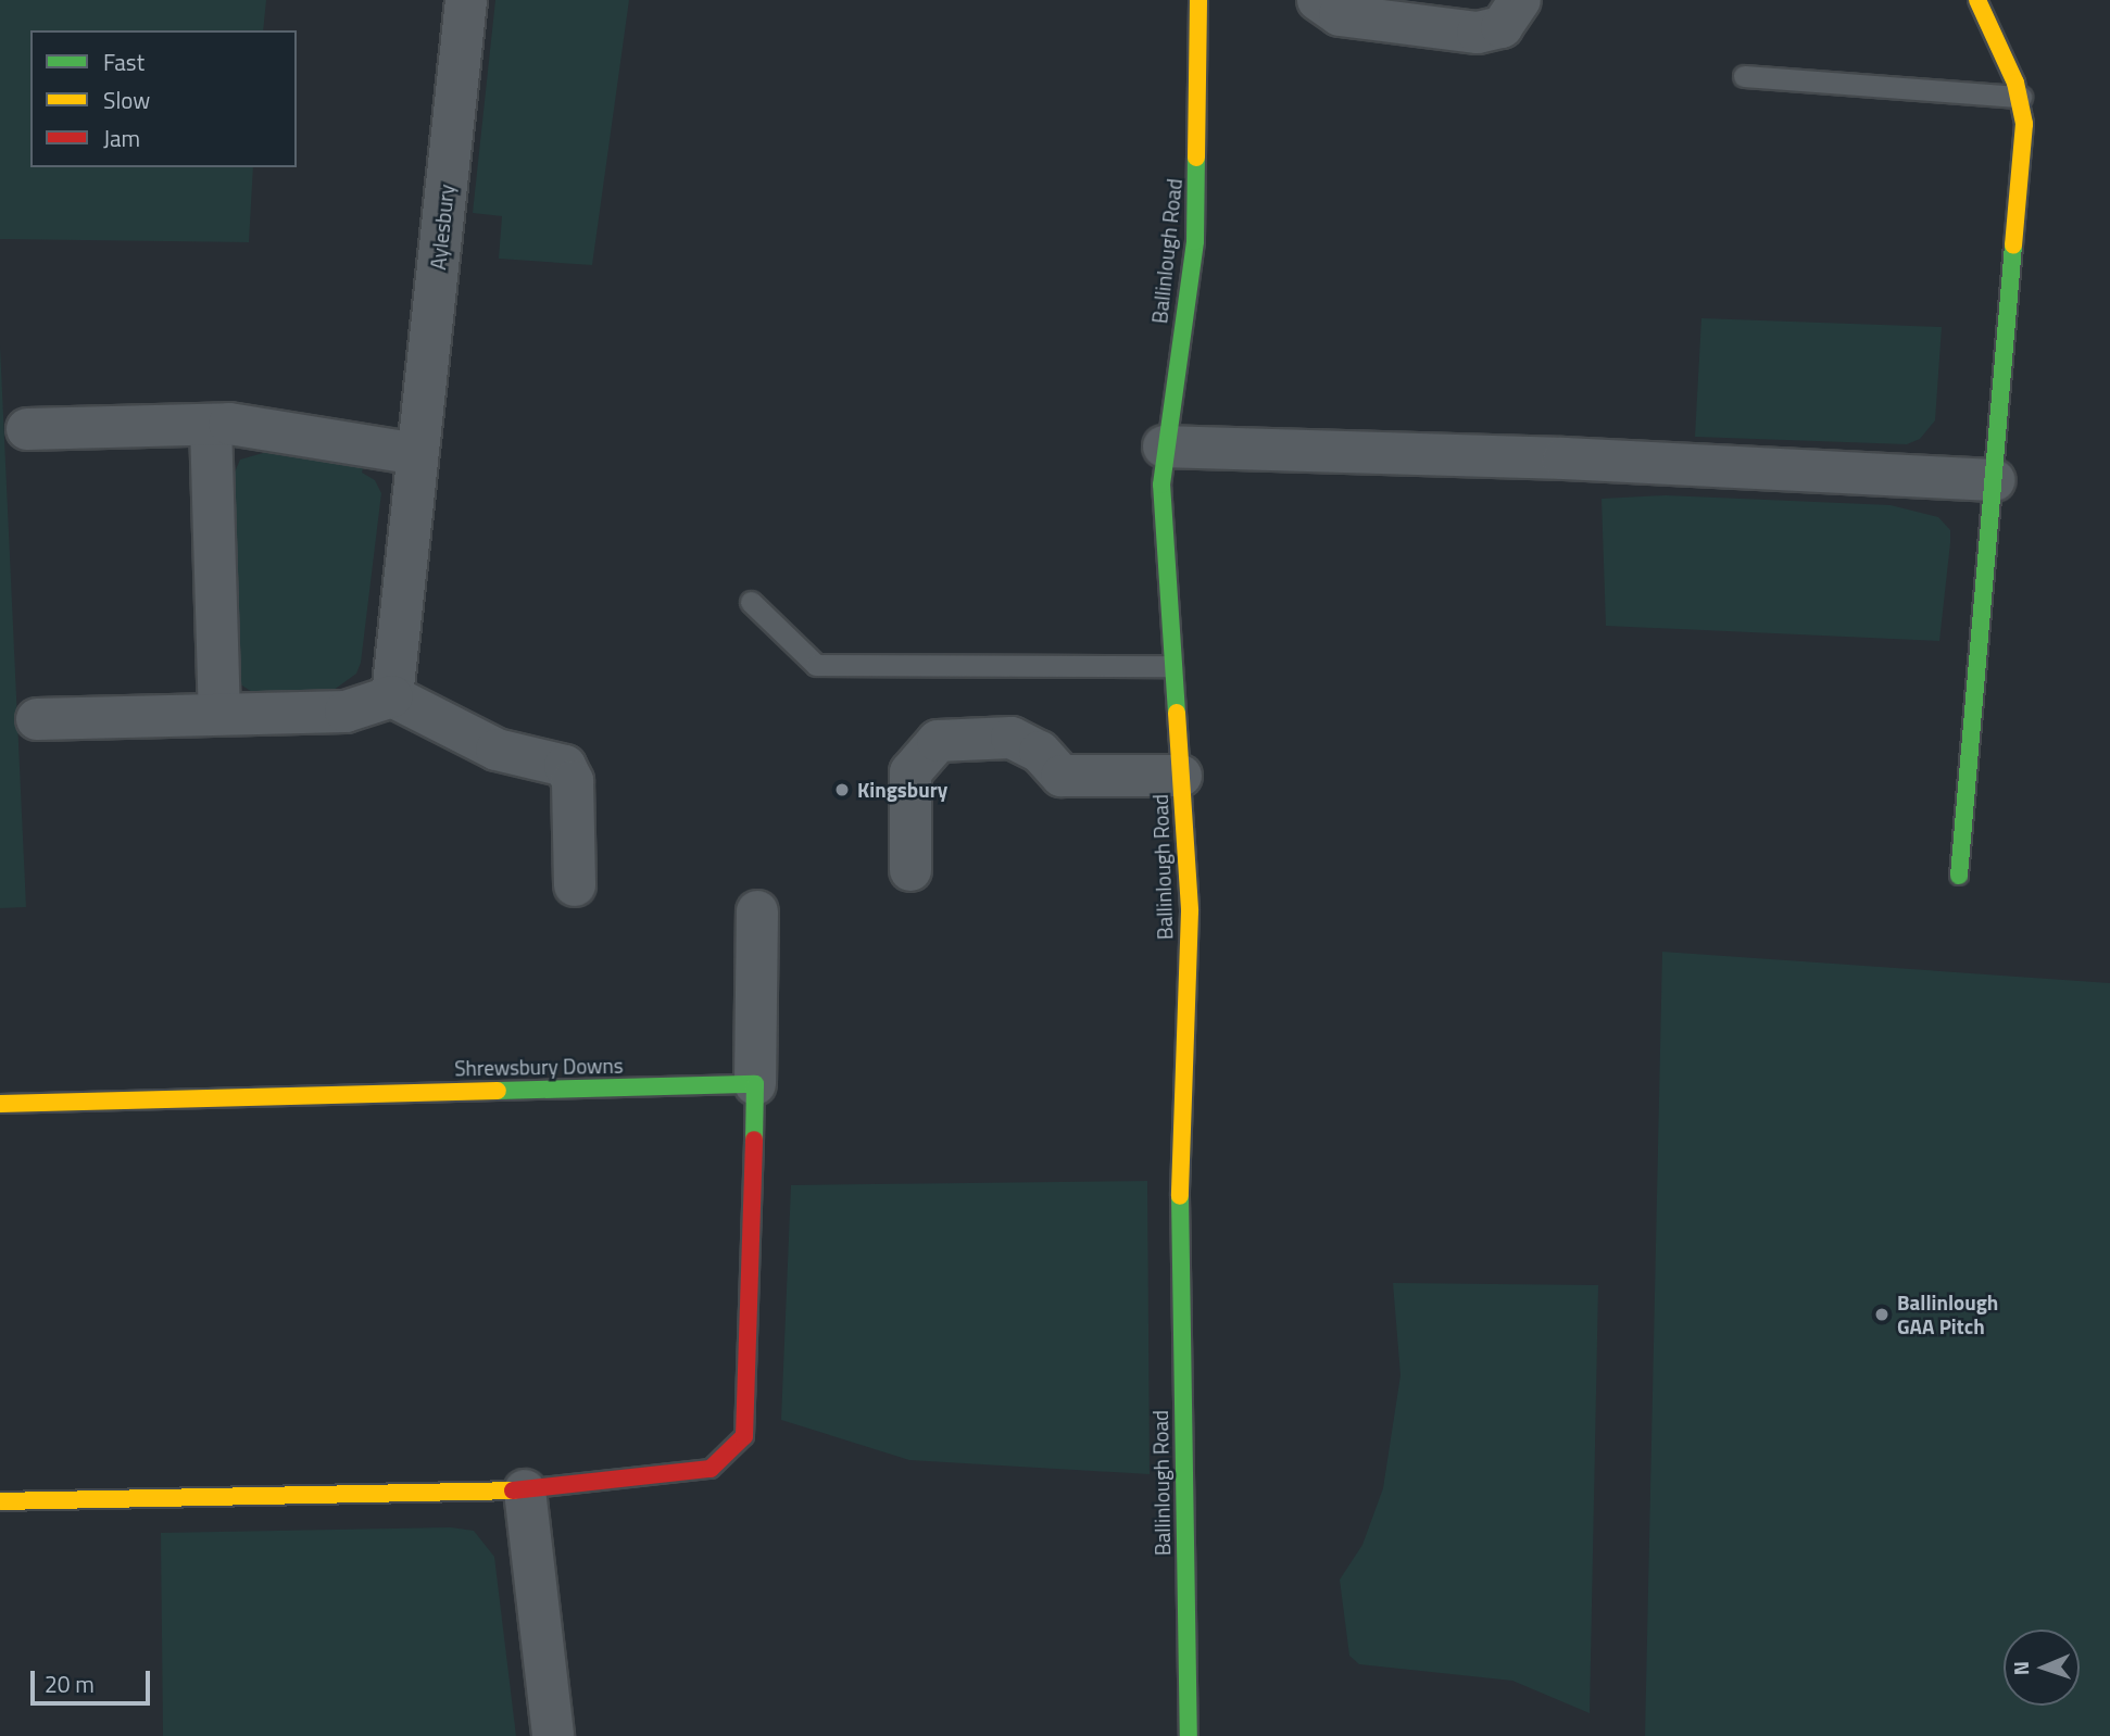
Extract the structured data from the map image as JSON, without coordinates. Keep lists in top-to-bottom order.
{
  "streets": {
    "street": ["Aylesbury", "Ballinlough Road", "Shrewsbury Downs"]
  },
  "places": ["Kingsbury", "Ballinlough GAA Pitch"],
  "legend": ["Fast", "Slow", "Jam"],
  "scale_bar": "20 m",
  "north": "left"
}
